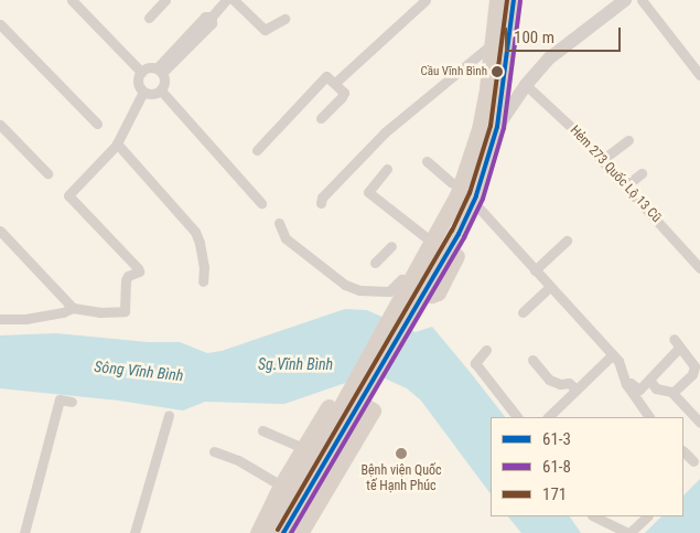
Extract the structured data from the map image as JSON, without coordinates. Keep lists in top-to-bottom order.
{
  "streets": {
    "street": ["Hẻm 273 Quốc Lộ 13 Cũ"]
  },
  "water": ["Sg.Vĩnh Bình", "Sông Vĩnh Bình"],
  "places": ["Cầu Vĩnh Bình", "Bệnh viện Quốc tế Hạnh Phúc"],
  "lines": ["transit line 61-3", "transit line 171", "transit line 61-8"],
  "legend": ["61-3", "61-8", "171"],
  "scale_bar": "100 m"
}
